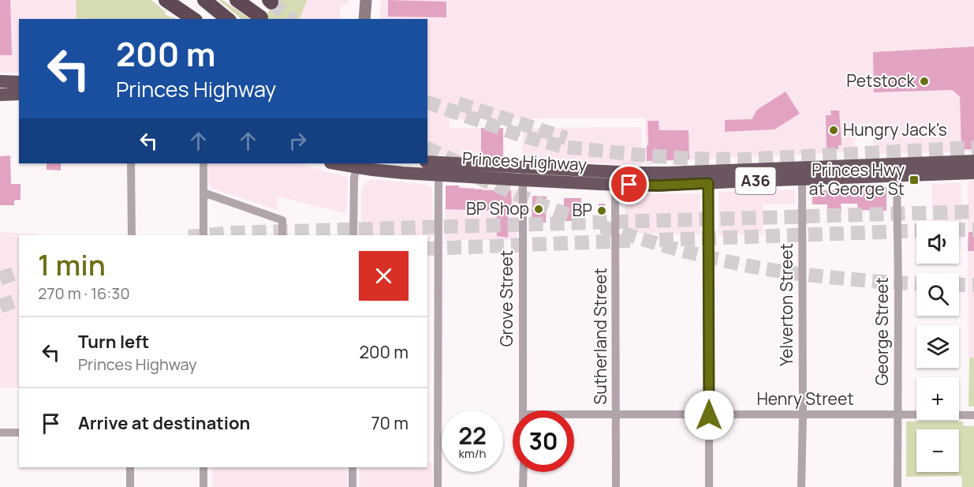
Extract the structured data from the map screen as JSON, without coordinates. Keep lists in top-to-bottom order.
{
  "streets": {
    "highway": ["Princes Highway", "A36"],
    "street": [
      "Grove Street",
      "Yelverton Street",
      "George Street",
      "Sutherland Street",
      "Henry Street"
    ]
  },
  "crossings": [
    ["Princes Highway", "Grove Street"],
    ["Princes Highway", "Yelverton Street"],
    ["Princes Highway", "George Street"],
    ["Princes Highway", "Sutherland Street"],
    ["Yelverton Street", "Henry Street"],
    ["George Street", "Henry Street"],
    ["Sutherland Street", "Henry Street"]
  ],
  "places": {
    "other": [
      "Petstock",
      "Hungry Jack's",
      "BP Shop",
      "BP"
    ],
    "transit": ["Princes Hwy at George St"]
  },
  "page": {
    "turn": ["200 m", "Princes Highway"],
    "map_buttons": ["+", "−"],
    "heading": ["1 min", "270 m · 16:30"],
    "list": [
      {
        "name": "Turn left",
        "note": "Princes Highway",
        "value": "200 m"
      },
      {
        "name": "Arrive at destination",
        "value": "70 m"
      }
    ],
    "speed": "22 km/h",
    "limit": "30"
  }
}
